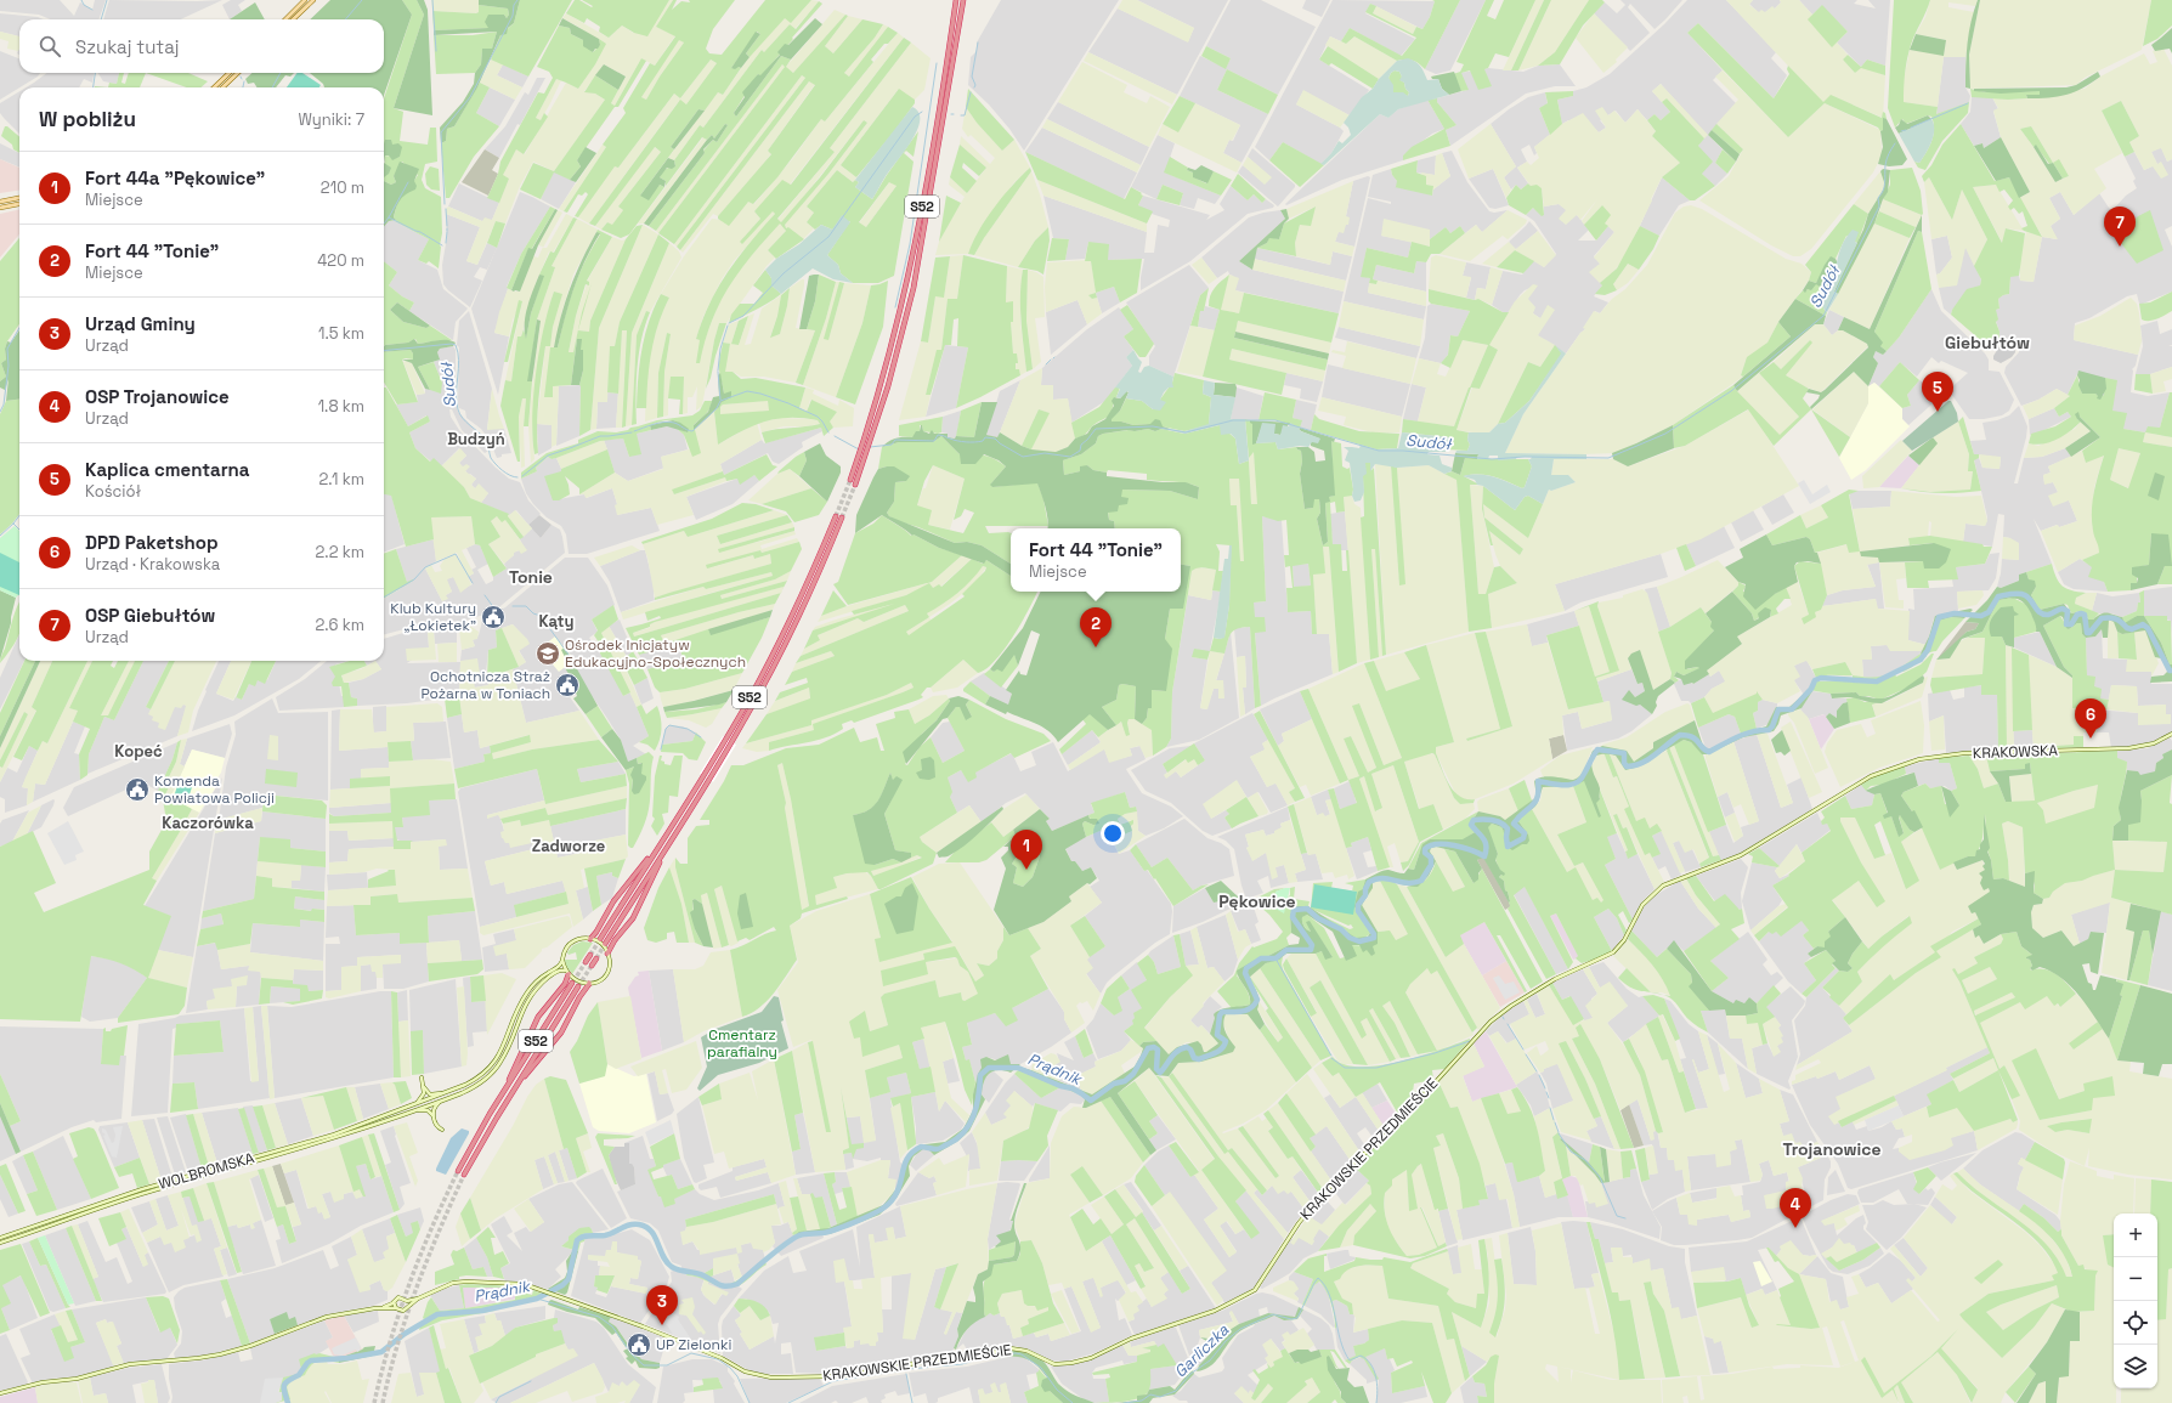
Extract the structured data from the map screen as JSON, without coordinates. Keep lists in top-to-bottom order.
{
  "streets": {
    "highway": ["S52"],
    "main road": ["KRAKOWSKA", "KRAKOWSKIE PRZEDMIEŚCIE", "WOLBROMSKA"]
  },
  "crossings": [
    ["KRAKOWSKA", "KRAKOWSKIE PRZEDMIEŚCIE"]
  ],
  "districts": [
    "Giebułtów",
    "Budzyń",
    "Tonie",
    "Kąty",
    "Kopeć",
    "Kaczorówka",
    "Zadworze",
    "Pękowice",
    "Trojanowice"
  ],
  "water": ["Sudół", "Prądnik", "Garliczka"],
  "parks": ["Cmentarz parafialny"],
  "places": {
    "public building": [
      "Klub Kultury „Łokietek”",
      "Ochotnicza Straż Pożarna w Toniach",
      "Komenda Powiatowa Policji",
      "UP Zielonki"
    ],
    "school or university": ["Ośrodek Inicjatyw Edukacyjno-Społecznych"]
  },
  "page": {
    "search": "Szukaj tutaj",
    "heading": ["W pobliżu", "Wyniki: 7"],
    "list": [
      {
        "mark": "1",
        "name": "Fort 44a \"Pękowice\"",
        "note": "Miejsce",
        "value": "210 m"
      },
      {
        "mark": "2",
        "name": "Fort 44 \"Tonie\"",
        "note": "Miejsce",
        "value": "420 m"
      },
      {
        "mark": "3",
        "name": "Urząd Gminy",
        "note": "Urząd",
        "value": "1.5 km"
      },
      {
        "mark": "4",
        "name": "OSP Trojanowice",
        "note": "Urząd",
        "value": "1.8 km"
      },
      {
        "mark": "5",
        "name": "Kaplica cmentarna",
        "note": "Kościół",
        "value": "2.1 km"
      },
      {
        "mark": "6",
        "name": "DPD Paketshop",
        "note": "Urząd · Krakowska",
        "value": "2.2 km"
      },
      {
        "mark": "7",
        "name": "OSP Giebułtów",
        "note": "Urząd",
        "value": "2.6 km"
      }
    ],
    "pins": [
      "7",
      "5",
      "2",
      "6",
      "1",
      "4",
      "3"
    ],
    "popup": ["Fort 44 \"Tonie\"", "Miejsce"],
    "map_buttons": ["+", "−"]
  }
}
